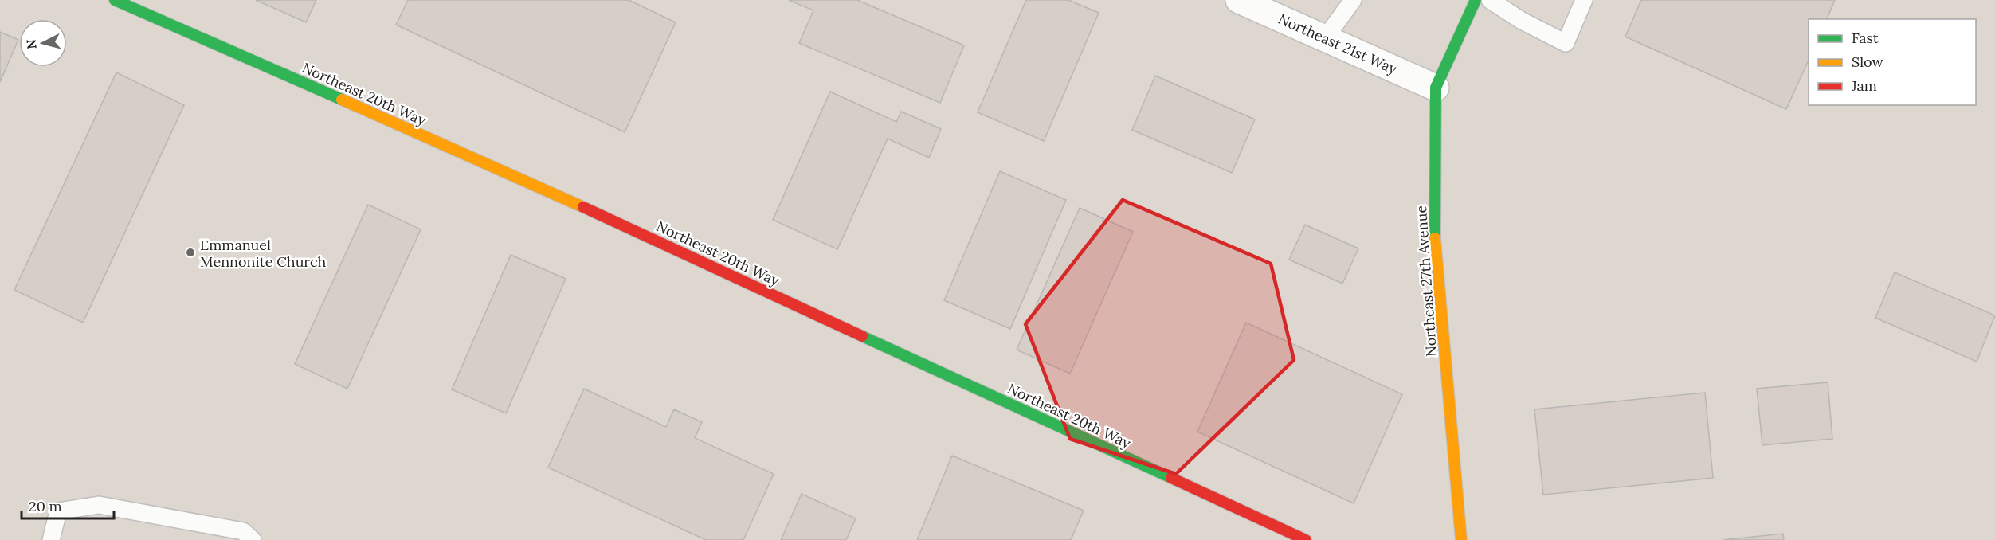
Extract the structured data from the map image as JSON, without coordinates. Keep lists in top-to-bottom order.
{
  "streets": {
    "street": ["Northeast 21st Way", "Northeast 20th Way", "Northeast 27th Avenue"]
  },
  "crossings": [
    ["Northeast 21st Way", "Northeast 27th Avenue"]
  ],
  "places": ["Emmanuel Mennonite Church"],
  "legend": ["Fast", "Slow", "Jam"],
  "scale_bar": "20 m",
  "north": "left"
}
